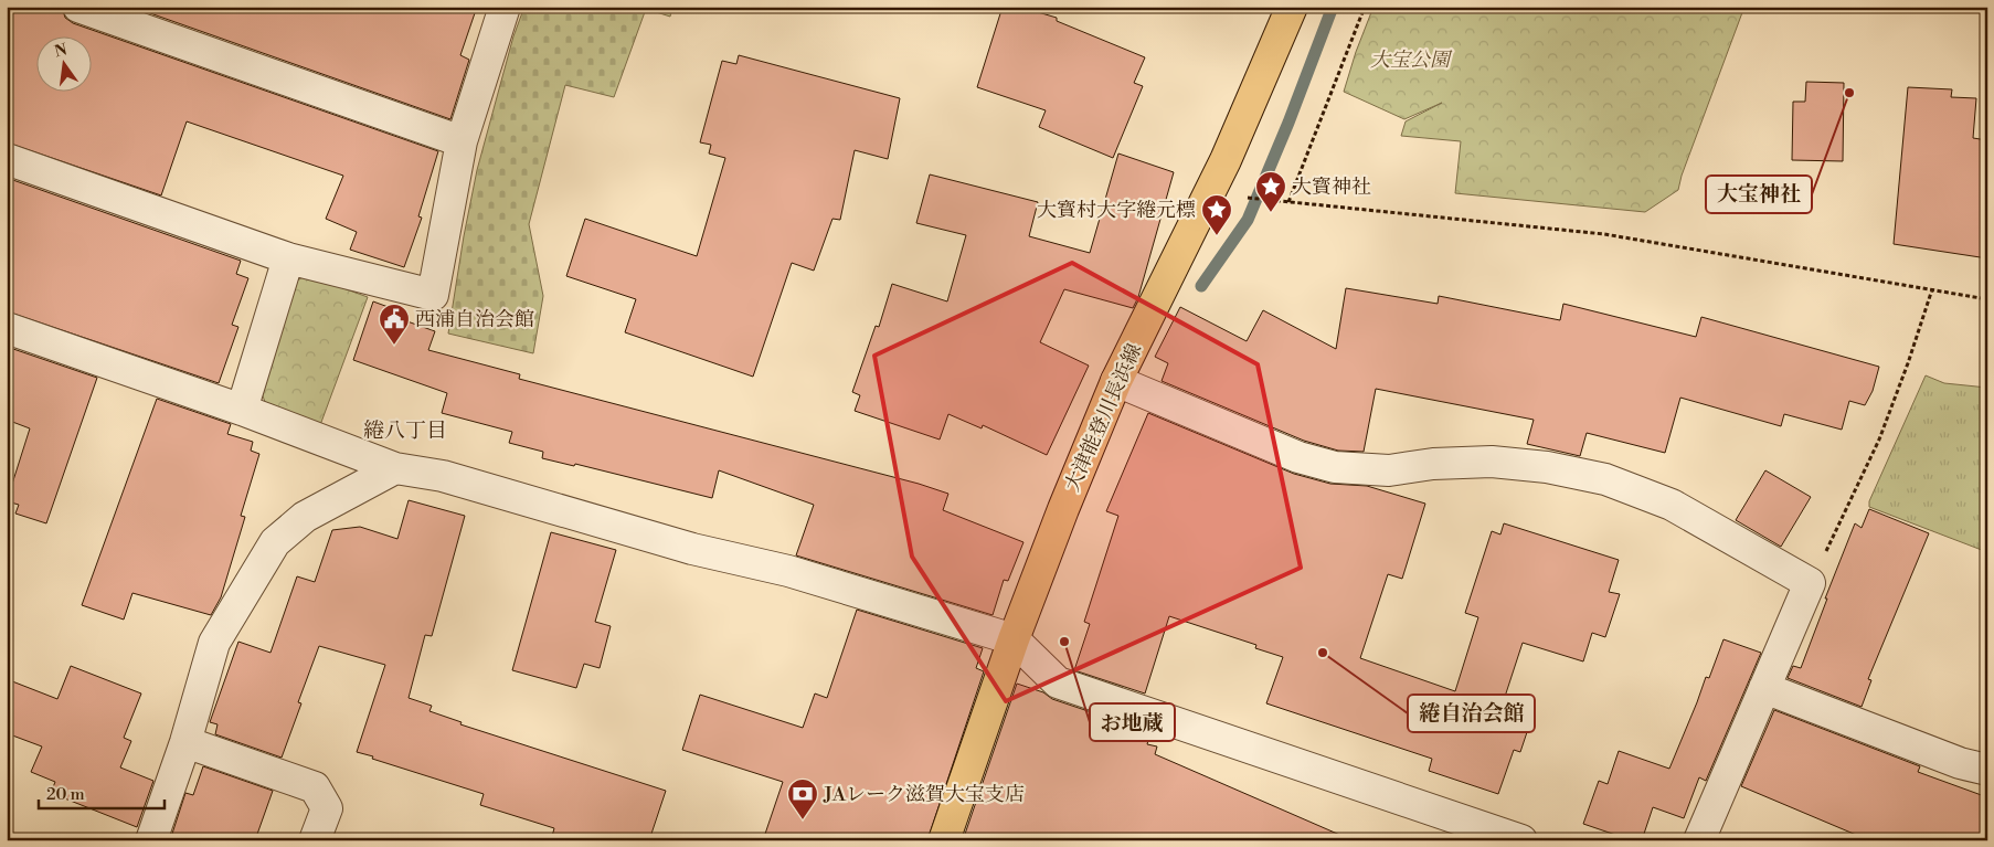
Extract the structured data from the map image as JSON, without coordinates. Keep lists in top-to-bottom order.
{
  "streets": {
    "main road": ["大津能登川長浜線"]
  },
  "districts": ["綣八丁目"],
  "parks": ["大宝公園"],
  "places": {
    "other": ["大宝神社", "お地蔵", "綣自治会館"],
    "place": ["大寳神社", "大寳村大字綣元標"],
    "public building": ["西浦自治会館"],
    "bank": ["JAレーク滋賀大宝支店"]
  },
  "scale_bar": "20 m",
  "north": "top"
}
